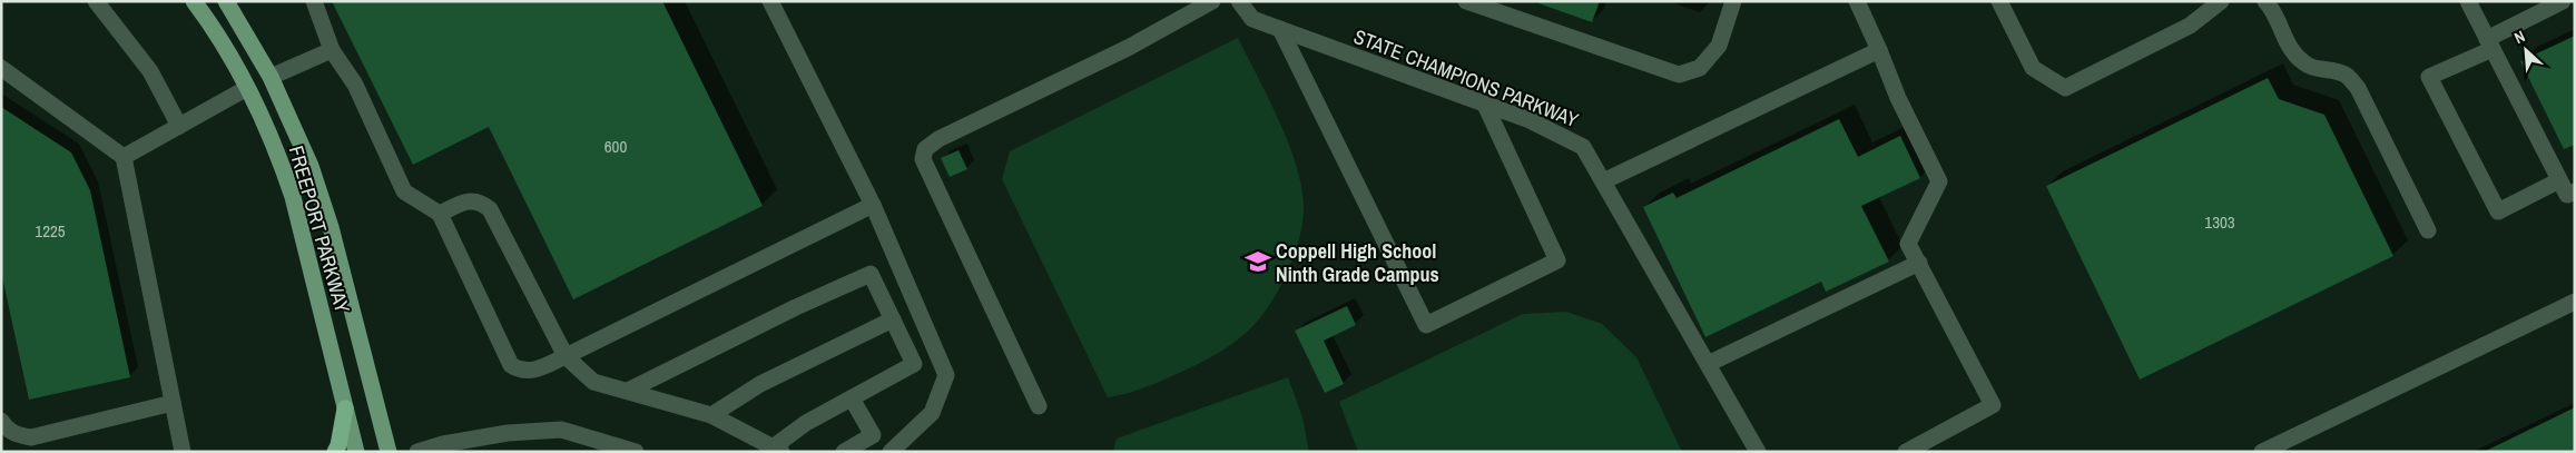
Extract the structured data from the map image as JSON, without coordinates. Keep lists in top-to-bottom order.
{
  "streets": {
    "main road": ["FREEPORT PARKWAY"],
    "street": ["STATE CHAMPIONS PARKWAY"]
  },
  "places": {
    "school or university": ["Coppell High School Ninth Grade Campus"]
  },
  "house_numbers": ["600", "1303", "1225"],
  "north": "top left"
}
